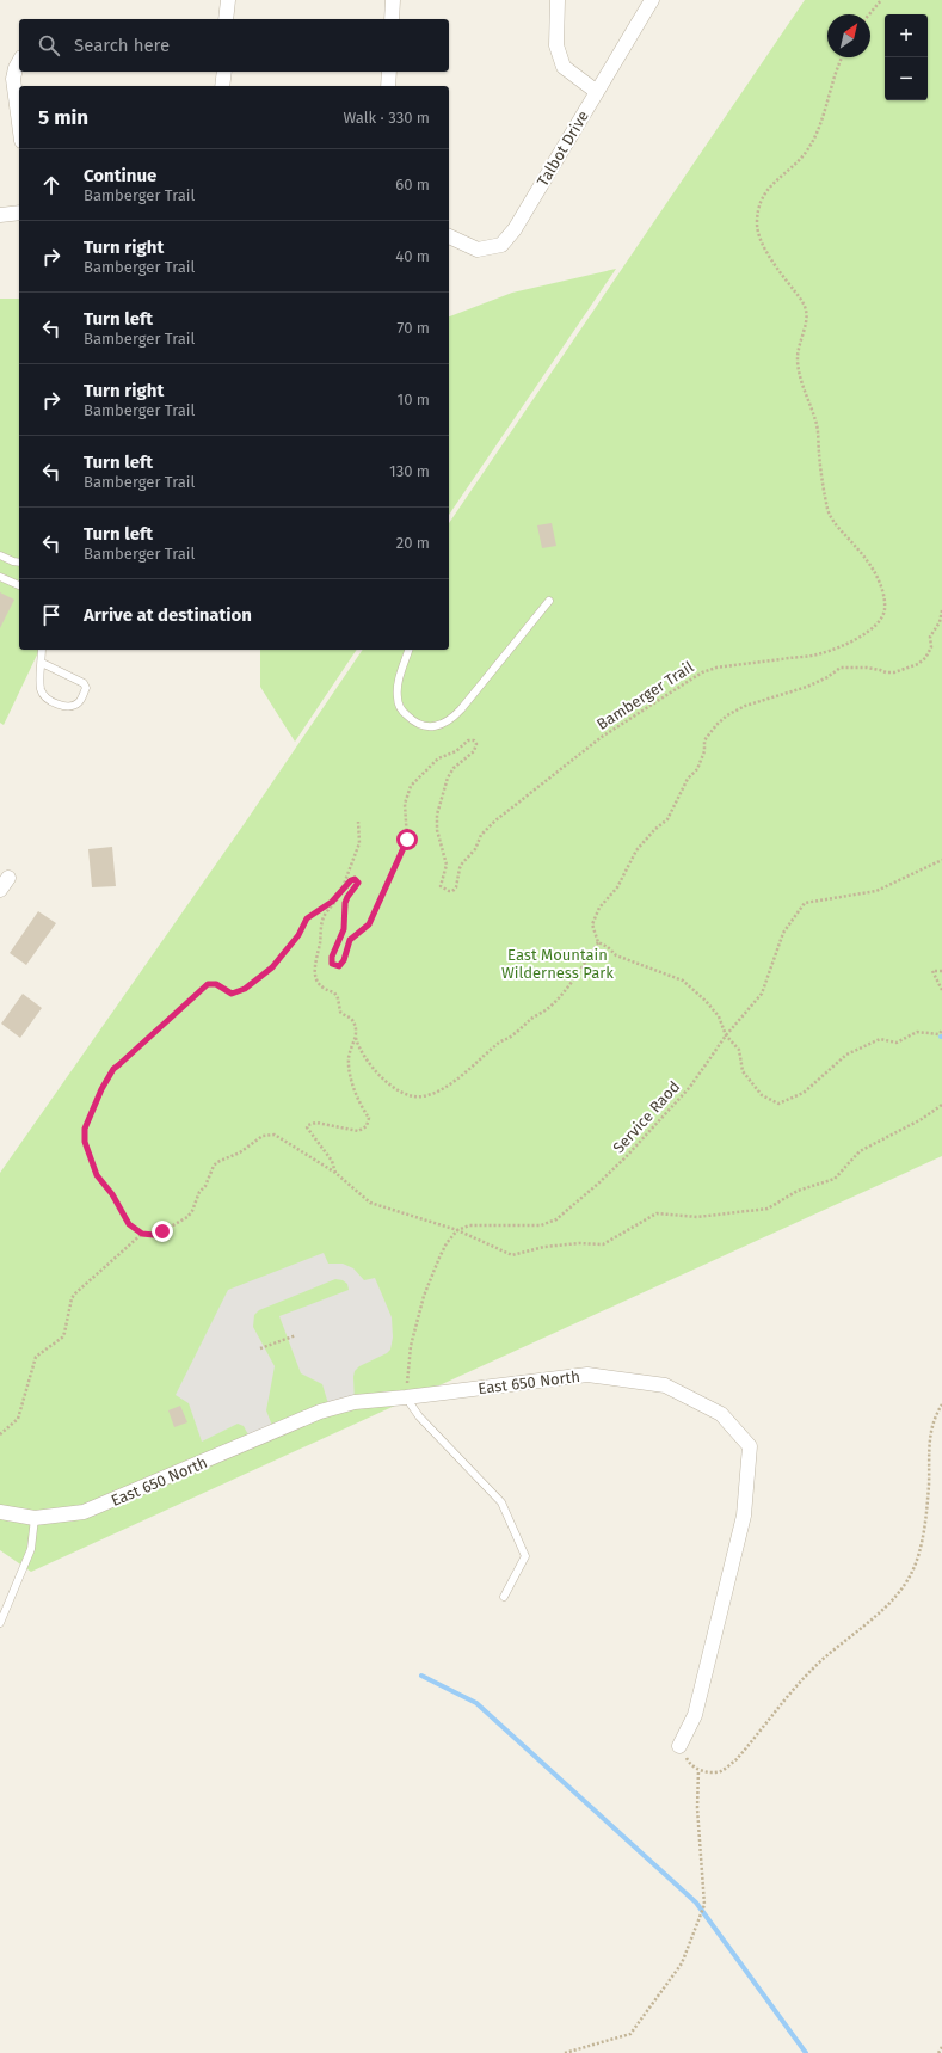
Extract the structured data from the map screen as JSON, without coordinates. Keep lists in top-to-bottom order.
{
  "streets": {
    "street": ["Talbot Drive", "East 650 North"],
    "path": ["Bamberger Trail", "Service Raod"]
  },
  "parks": ["East Mountain Wilderness Park"],
  "north": "top right",
  "page": {
    "map_buttons": ["+", "−"],
    "search": "Search here",
    "heading": ["5 min", "Walk · 330 m"],
    "list": [
      ["Continue", "Bamberger Trail", "60 m"],
      ["Turn right", "Bamberger Trail", "40 m"],
      ["Turn left", "Bamberger Trail", "70 m"],
      ["Turn right", "Bamberger Trail", "10 m"],
      ["Turn left", "Bamberger Trail", "130 m"],
      ["Turn left", "Bamberger Trail", "20 m"],
      "Arrive at destination"
    ]
  }
}
